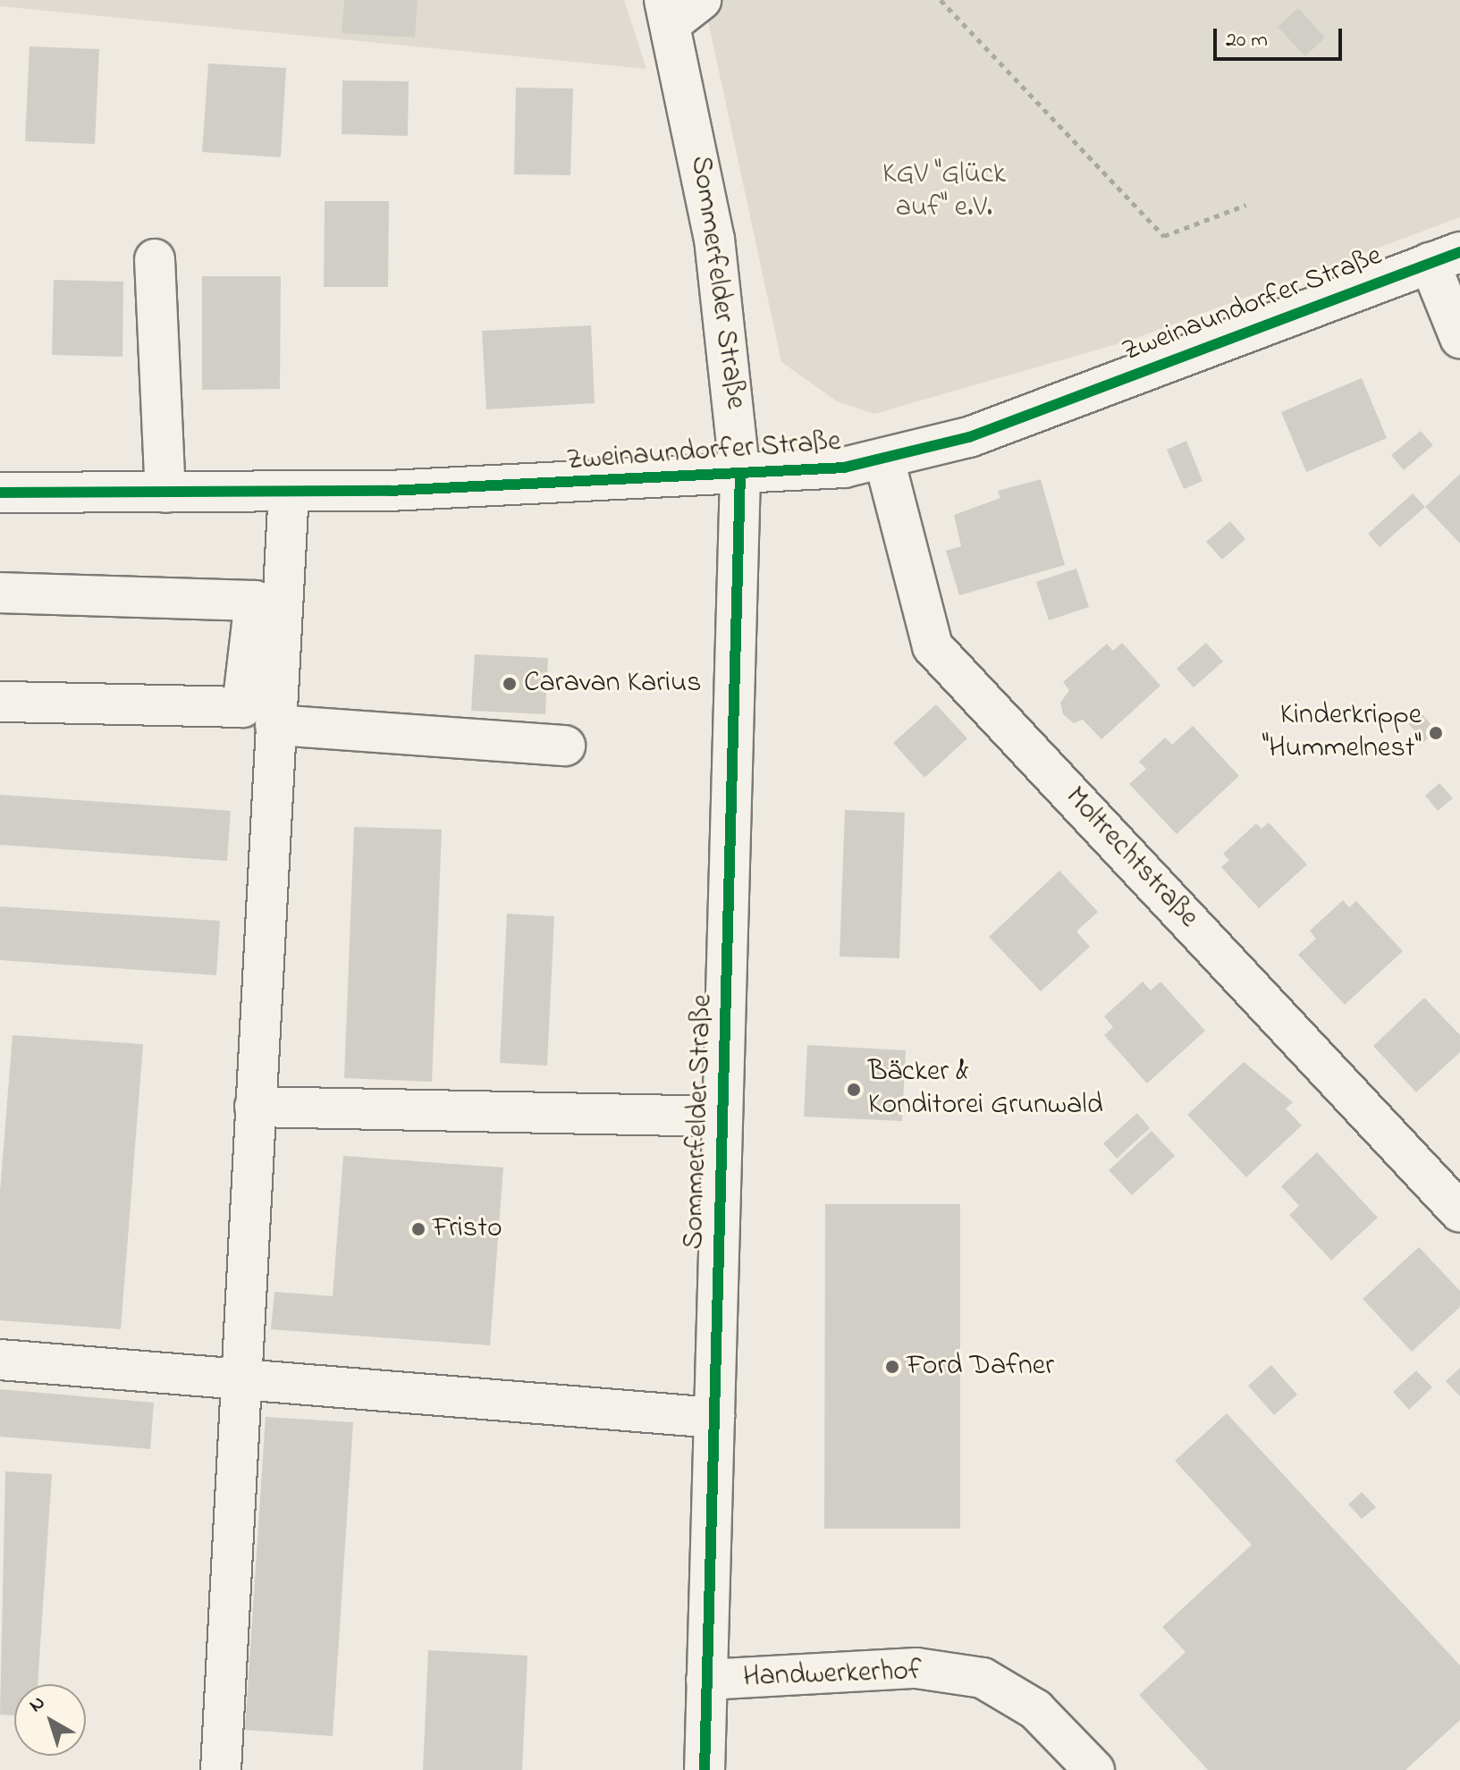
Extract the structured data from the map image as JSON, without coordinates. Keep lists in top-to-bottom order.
{
  "streets": {
    "street": [
      "Sommerfelder Straße",
      "Zweinaundorfer Straße",
      "Moltrechtstraße",
      "Handwerkerhof"
    ]
  },
  "crossings": [
    ["Sommerfelder Straße", "Zweinaundorfer Straße"],
    ["Sommerfelder Straße", "Handwerkerhof"],
    ["Zweinaundorfer Straße", "Moltrechtstraße"]
  ],
  "parks": ["KGV \"Glück auf\" e.V."],
  "places": [
    "Caravan Karius",
    "Kinderkrippe \"Hummelnest\"",
    "Bäcker & Konditorei Grunwald",
    "Fristo",
    "Ford Dafner"
  ],
  "scale_bar": "20 m",
  "north": "top left"
}
